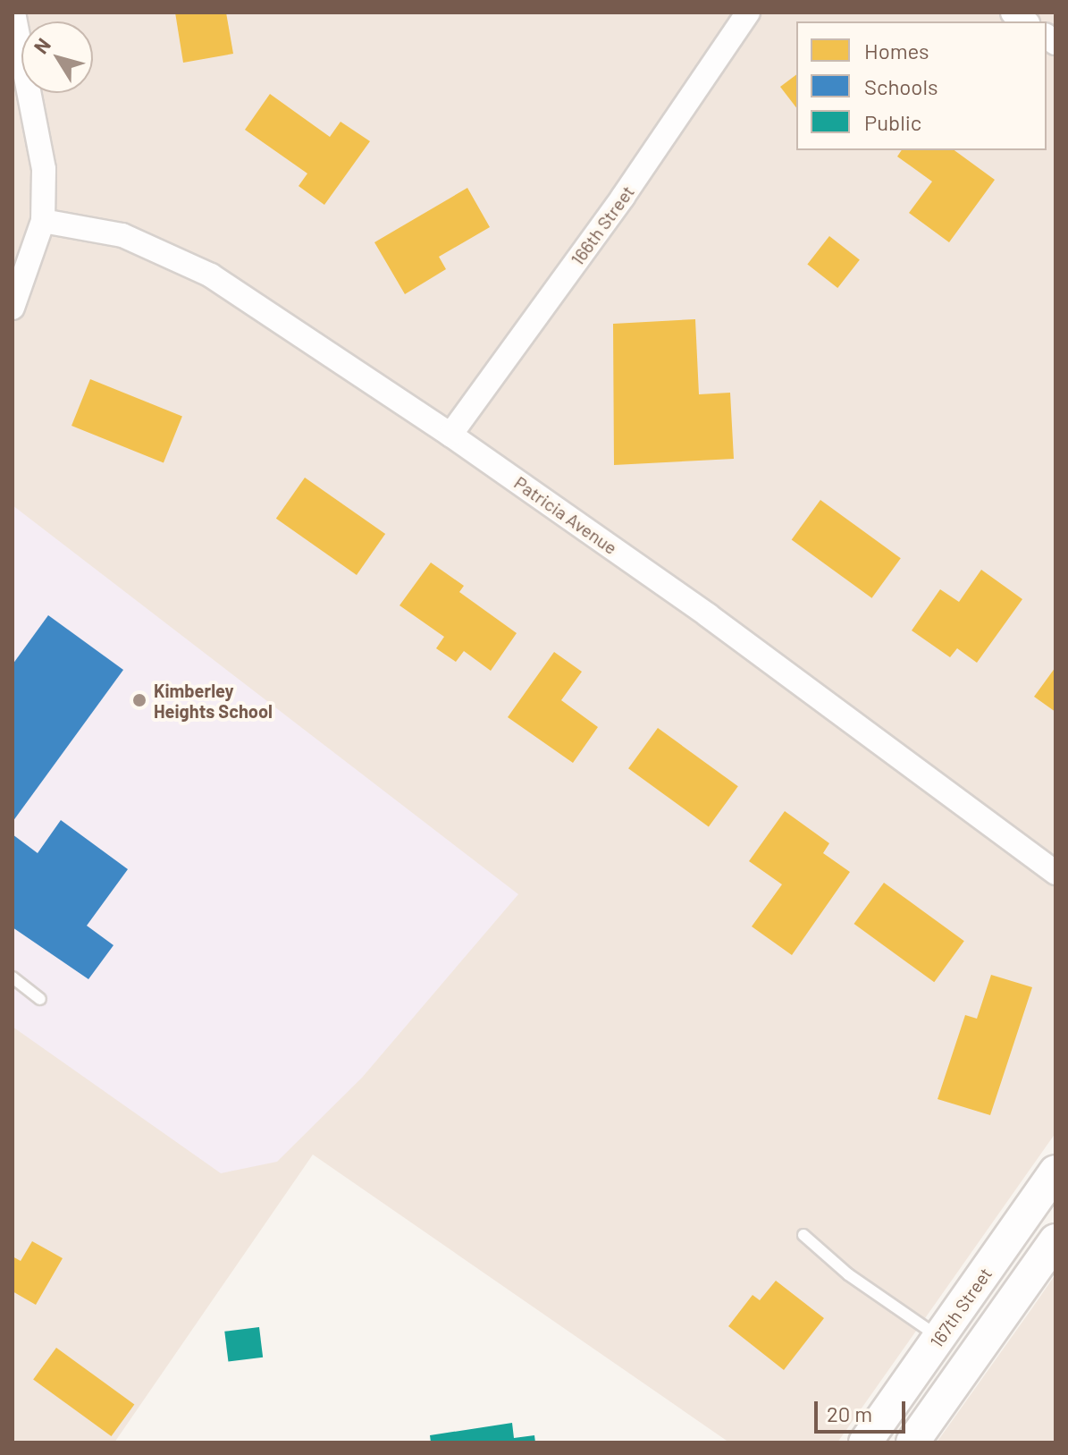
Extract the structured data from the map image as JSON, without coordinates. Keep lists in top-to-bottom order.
{
  "streets": {
    "main road": ["167th Street"],
    "street": ["166th Street", "Patricia Avenue"]
  },
  "crossings": [
    ["166th Street", "Patricia Avenue"]
  ],
  "places": ["Kimberley Heights School"],
  "legend": ["Homes", "Schools", "Public"],
  "scale_bar": "20 m",
  "north": "top left"
}
